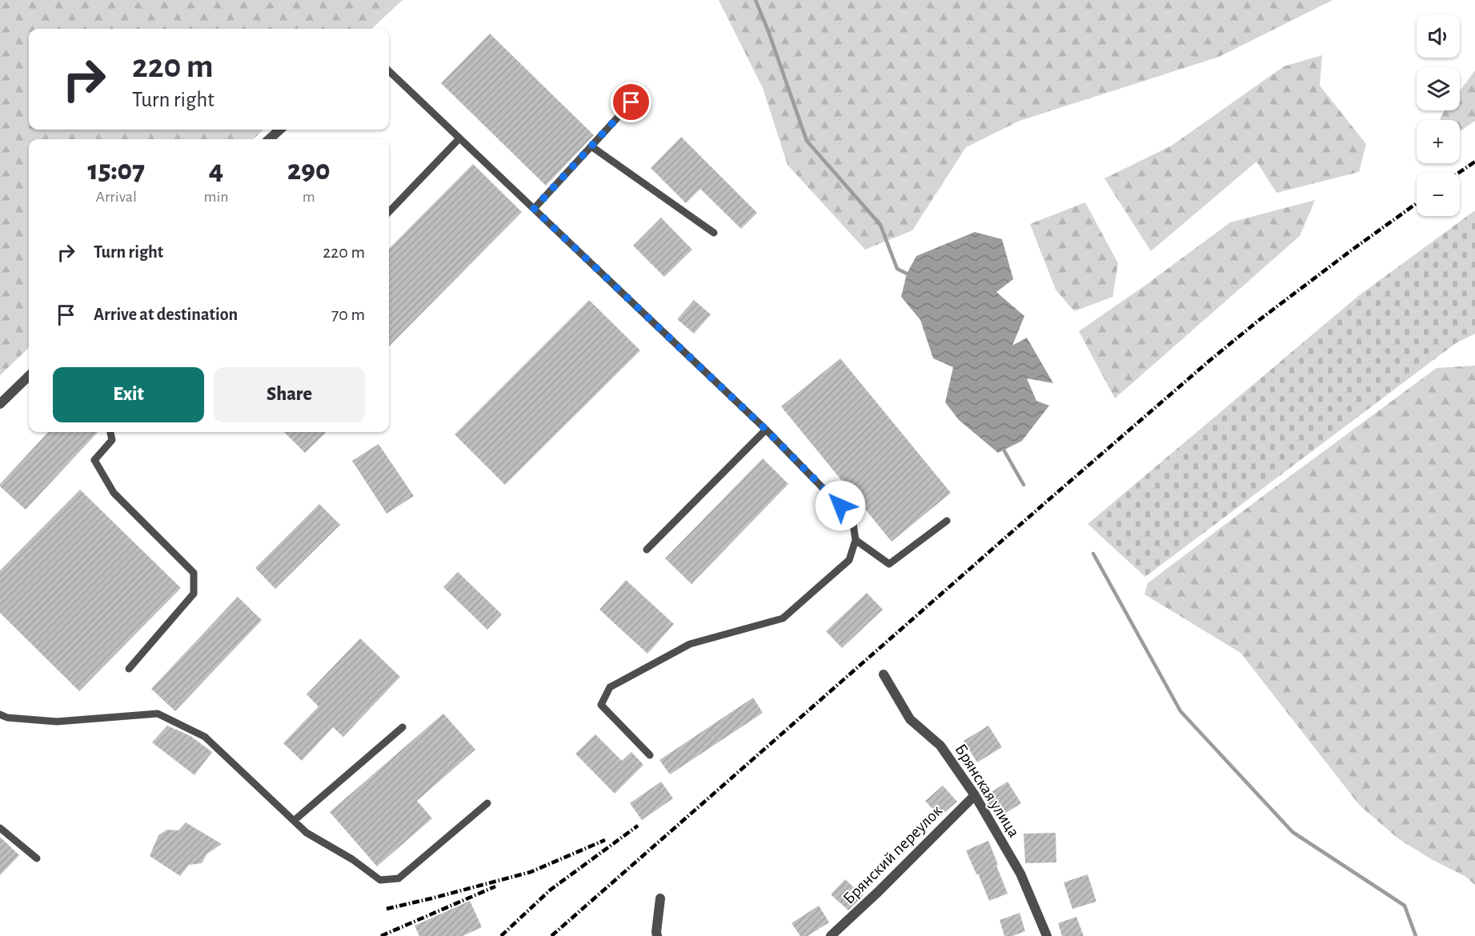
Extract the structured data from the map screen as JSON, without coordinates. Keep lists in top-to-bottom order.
{
  "streets": {
    "street": ["Брянская улица", "Брянский переулок"]
  },
  "crossings": [
    ["Брянская улица", "Брянский переулок"]
  ],
  "page": {
    "map_buttons": ["+", "−"],
    "turn": ["220 m", "Turn right"],
    "eta": [
      "15:07",
      "Arrival",
      "4",
      "min",
      "290",
      "m"
    ],
    "list": [
      {
        "name": "Turn right",
        "value": "220 m"
      },
      {
        "name": "Arrive at destination",
        "value": "70 m"
      }
    ],
    "buttons": ["Exit", "Share"]
  }
}
